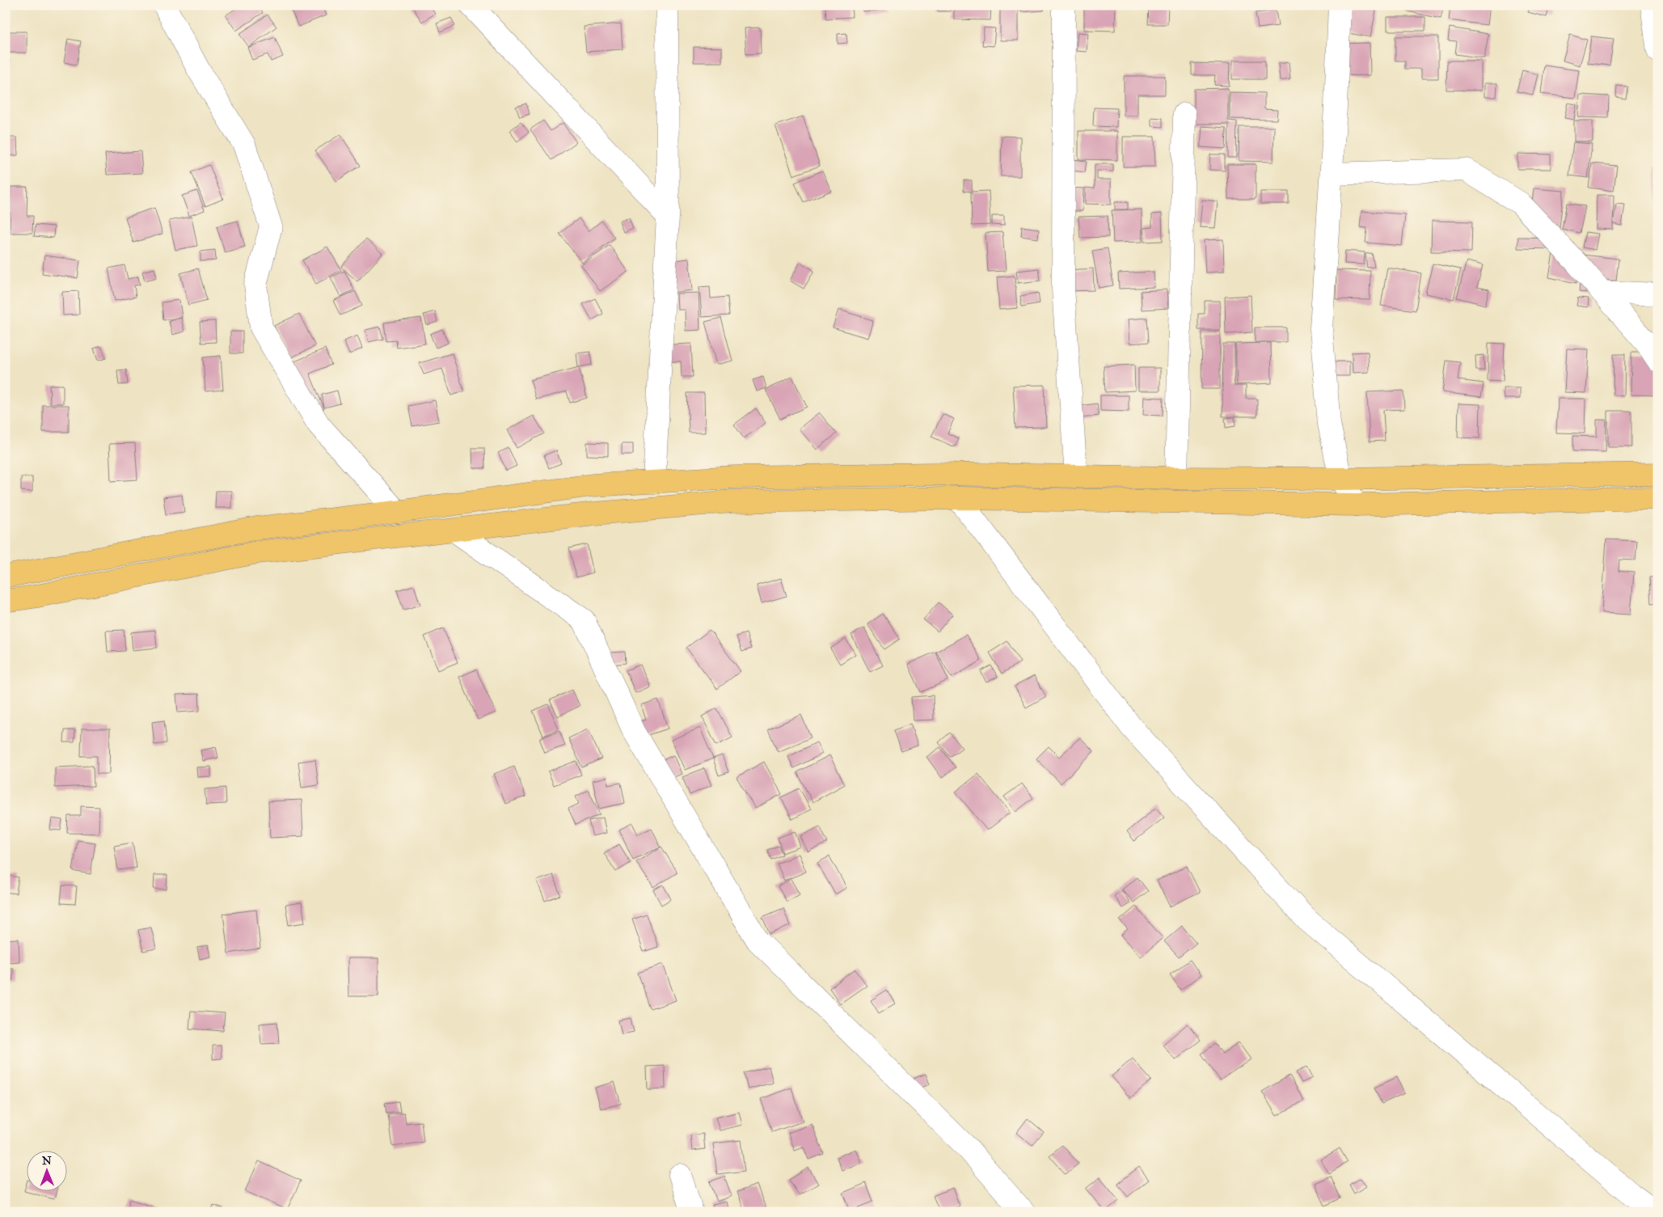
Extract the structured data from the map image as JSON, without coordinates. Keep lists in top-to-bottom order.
{
  "north": "top"
}
